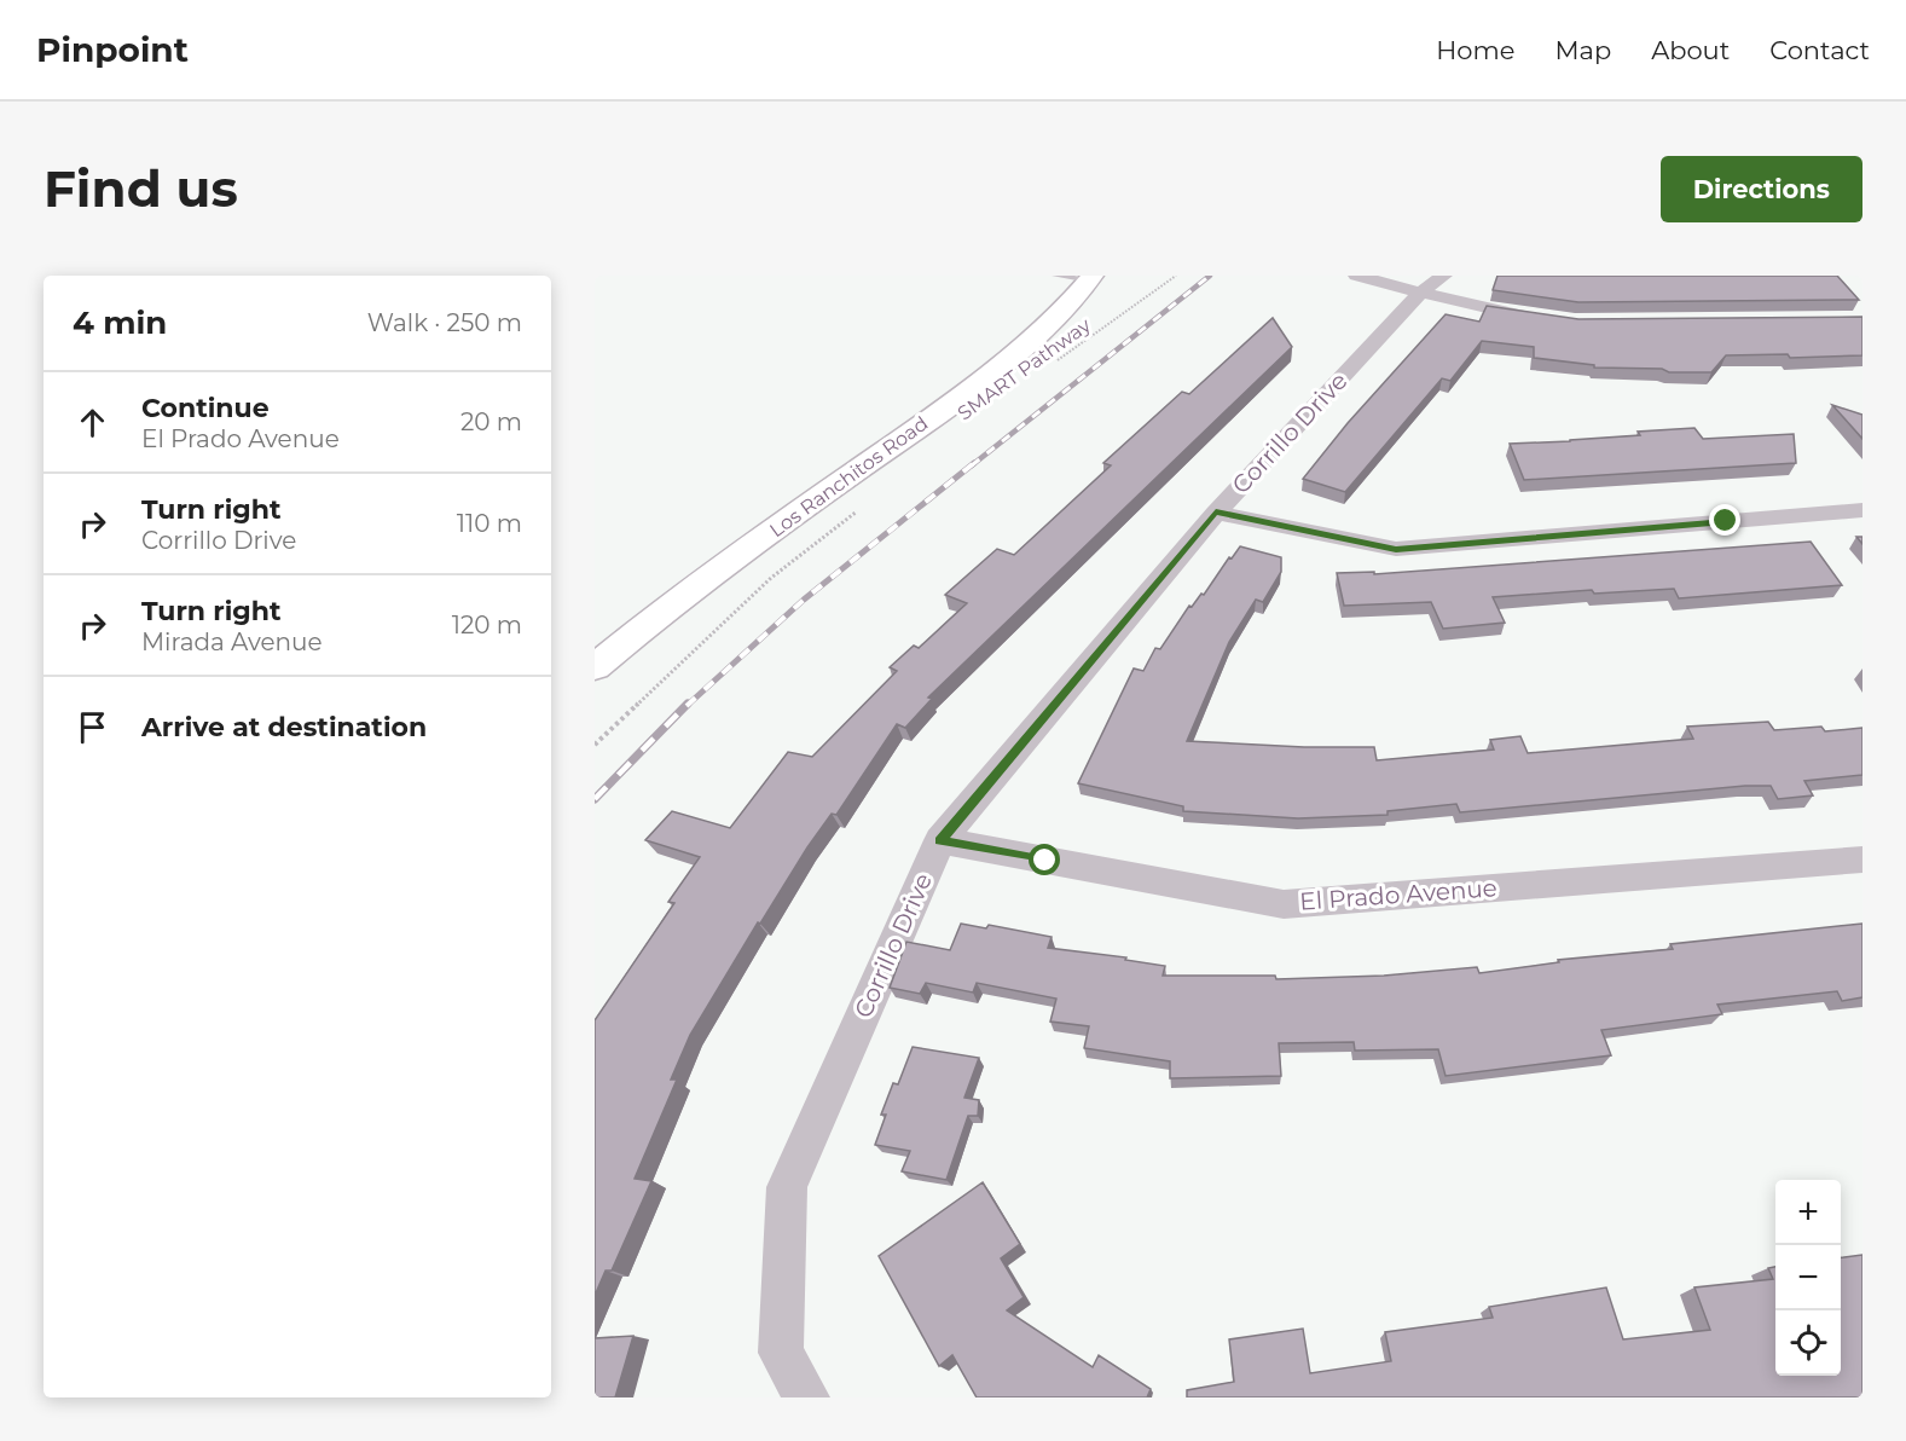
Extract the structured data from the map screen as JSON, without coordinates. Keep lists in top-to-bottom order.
{
  "streets": {
    "main road": ["Los Ranchitos Road"],
    "street": ["Corrillo Drive", "El Prado Avenue"],
    "path": ["SMART Pathway"]
  },
  "crossings": [
    ["Corrillo Drive", "El Prado Avenue"]
  ],
  "page": {
    "header": "Pinpoint",
    "nav": [
      "Home",
      "Map",
      "About",
      "Contact"
    ],
    "buttons": "Directions",
    "title": "Find us",
    "heading": ["4 min", "Walk · 250 m"],
    "list": [
      ["Continue", "El Prado Avenue", "20 m"],
      ["Turn right", "Corrillo Drive", "110 m"],
      ["Turn right", "Mirada Avenue", "120 m"],
      "Arrive at destination"
    ],
    "map_buttons": ["+", "−"]
  }
}
